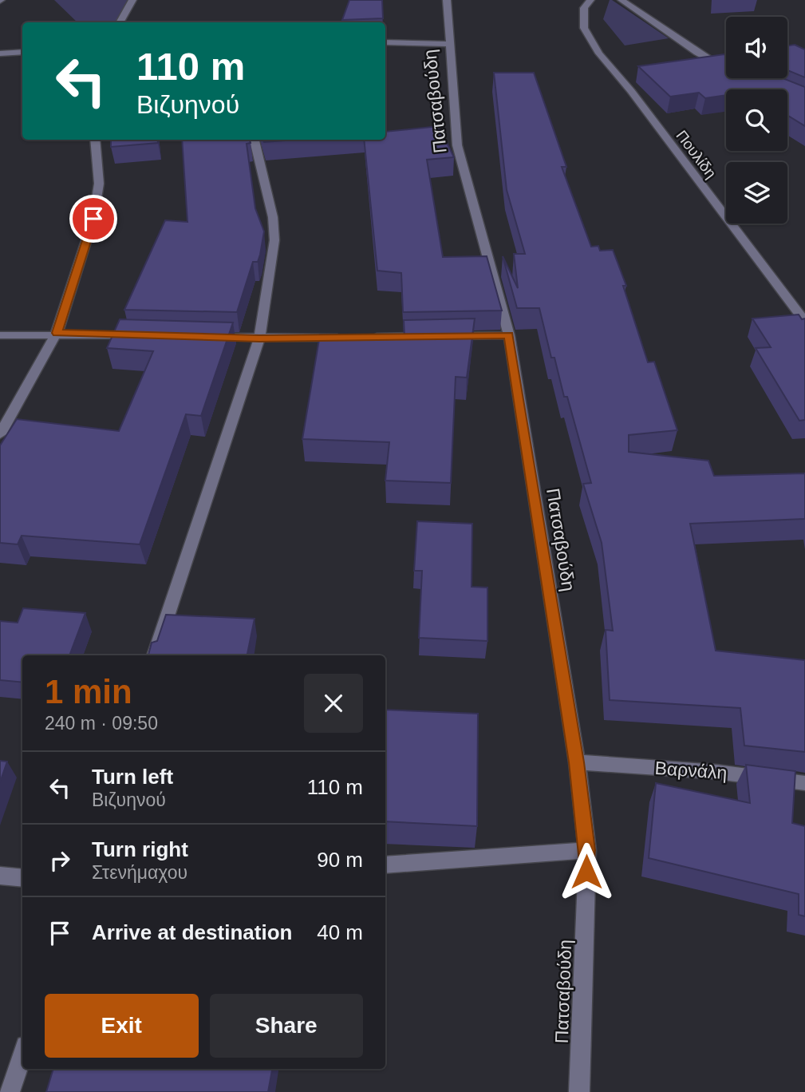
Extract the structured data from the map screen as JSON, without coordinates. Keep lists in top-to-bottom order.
{
  "streets": {
    "street": ["Πατσαβούδη", "Πουλίδη", "Βαρνάλη"]
  },
  "crossings": [
    ["Πατσαβούδη", "Βαρνάλη"]
  ],
  "page": {
    "turn": ["110 m", "Βιζυηνού"],
    "heading": ["1 min", "240 m · 09:50"],
    "list": [
      {
        "name": "Turn left",
        "note": "Βιζυηνού",
        "value": "110 m"
      },
      {
        "name": "Turn right",
        "note": "Στενήμαχου",
        "value": "90 m"
      },
      {
        "name": "Arrive at destination",
        "value": "40 m"
      }
    ],
    "buttons": ["Exit", "Share"]
  }
}
